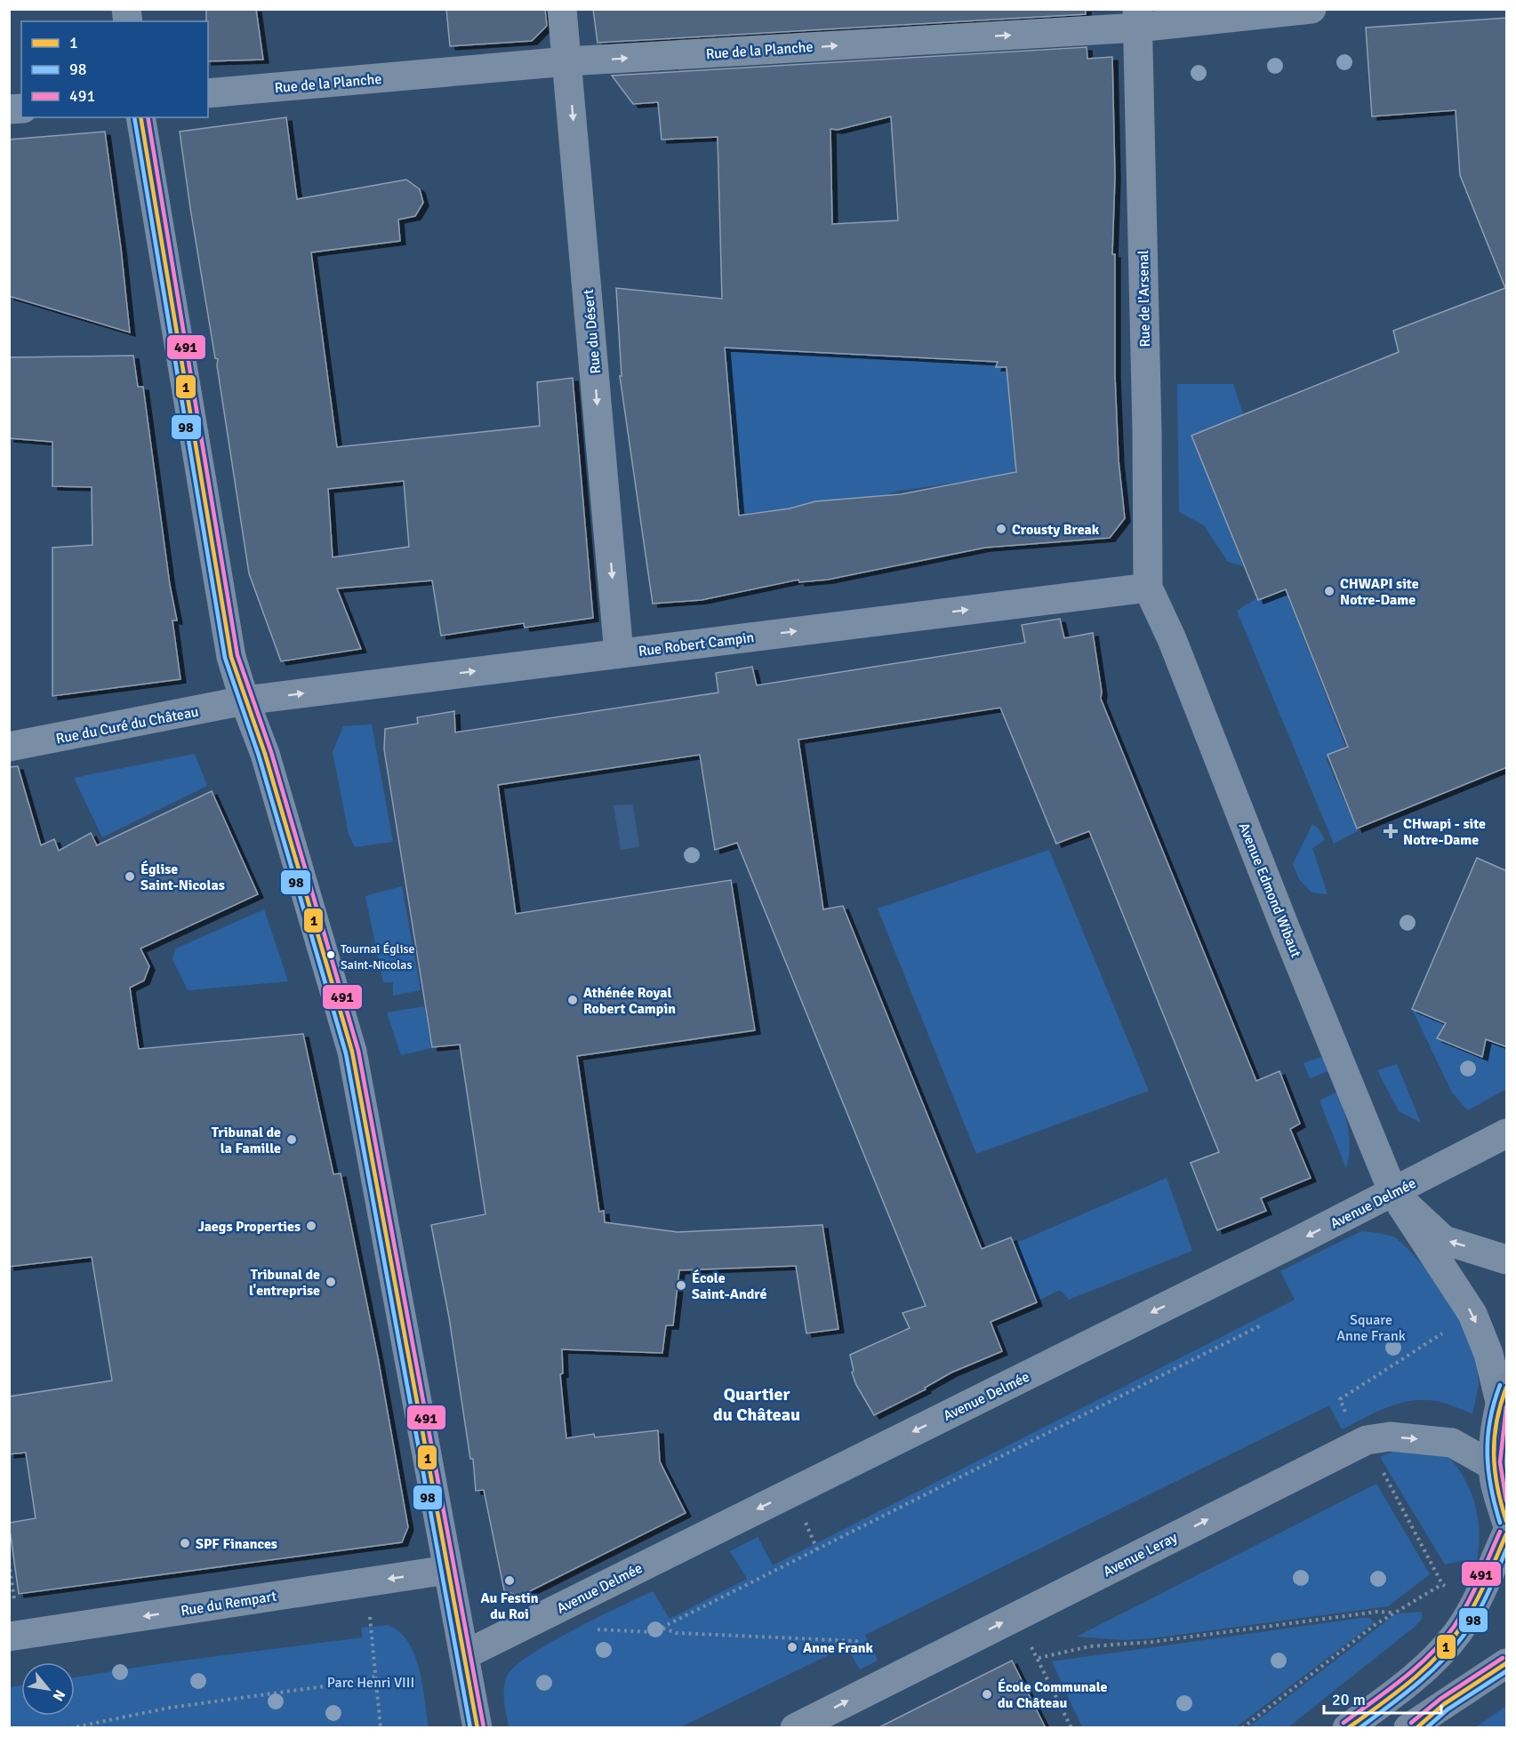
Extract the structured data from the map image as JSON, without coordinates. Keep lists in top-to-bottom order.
{
  "streets": {
    "street": [
      "Rue de la Planche",
      "Rue de l'Arsenal",
      "Rue du Désert",
      "Rue Robert Campin",
      "Rue du Curé du Château",
      "Avenue Edmond Wibaut",
      "Avenue Delmée",
      "Avenue Leray",
      "Rue du Rempart"
    ]
  },
  "crossings": [
    ["Rue de la Planche", "Rue de l'Arsenal"],
    ["Rue de la Planche", "Rue du Désert"],
    ["Rue de l'Arsenal", "Rue Robert Campin"],
    ["Rue de l'Arsenal", "Avenue Edmond Wibaut"],
    ["Rue du Désert", "Rue Robert Campin"],
    ["Rue Robert Campin", "Rue du Curé du Château"],
    ["Rue Robert Campin", "Avenue Edmond Wibaut"],
    ["Avenue Edmond Wibaut", "Avenue Delmée"]
  ],
  "one_way": [
    "Rue de la Planche",
    "Rue du Désert",
    "Rue Robert Campin",
    "Avenue Delmée",
    "Avenue Leray",
    "Rue du Rempart"
  ],
  "districts": ["Quartier du Château"],
  "parks": ["Square Anne Frank", "Parc Henri VIII"],
  "places": {
    "other": [
      "Crousty Break",
      "CHWAPI site Notre-Dame",
      "Église Saint-Nicolas",
      "Tournai Église Saint-Nicolas",
      "Athénée Royal Robert Campin",
      "Tribunal de la Famille",
      "Jaegs Properties",
      "Tribunal de l'entreprise",
      "École Saint-André",
      "SPF Finances",
      "Au Festin du Roi",
      "Anne Frank",
      "École Communale du Château"
    ],
    "health": ["CHwapi - site Notre-Dame"]
  },
  "lines": ["transit line 1", "transit line 98", "transit line 491"],
  "legend": ["1", "98", "491"],
  "scale_bar": "20 m",
  "north": "bottom right"
}
